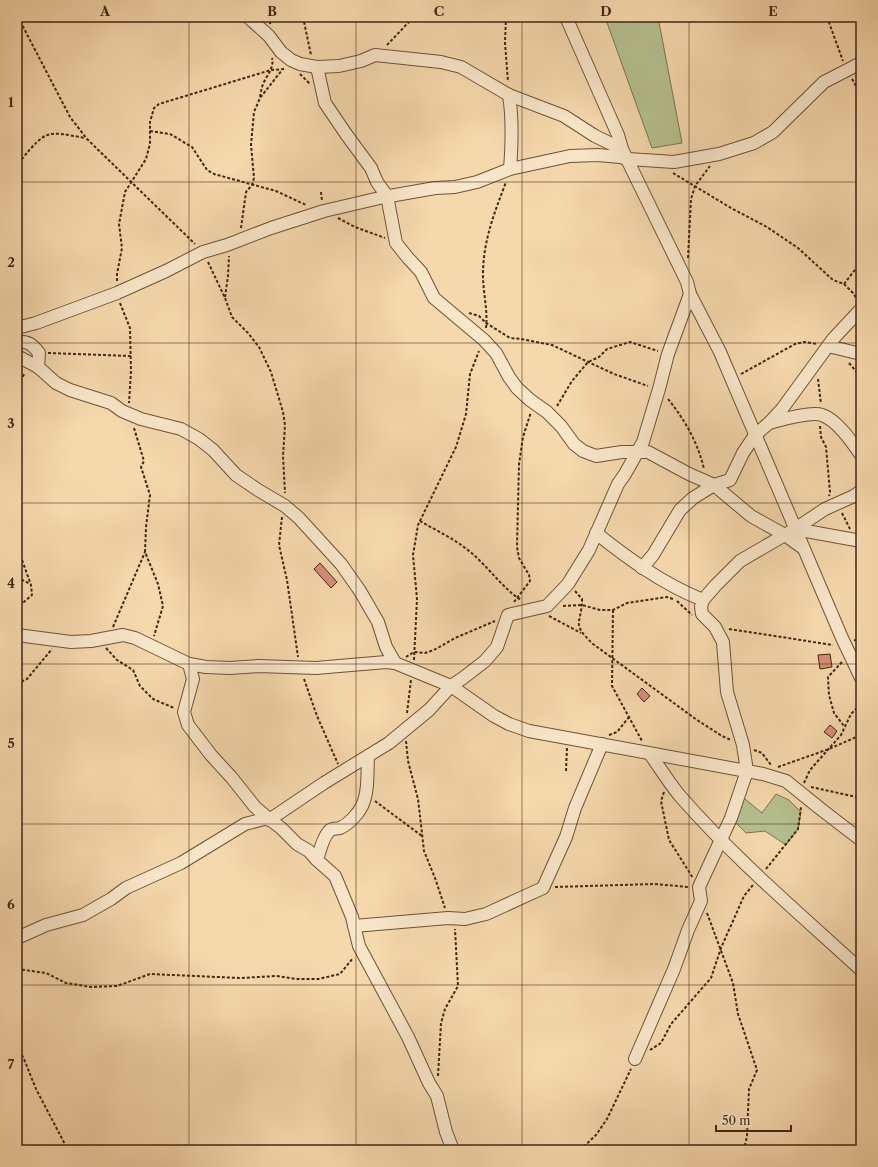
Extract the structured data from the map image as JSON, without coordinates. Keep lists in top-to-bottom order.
{
  "scale_bar": "50 m",
  "grid": {
    "columns": [
      "A",
      "B",
      "C",
      "D",
      "E"
    ],
    "rows": [
      "1",
      "2",
      "3",
      "4",
      "5",
      "6",
      "7"
    ]
  }
}
